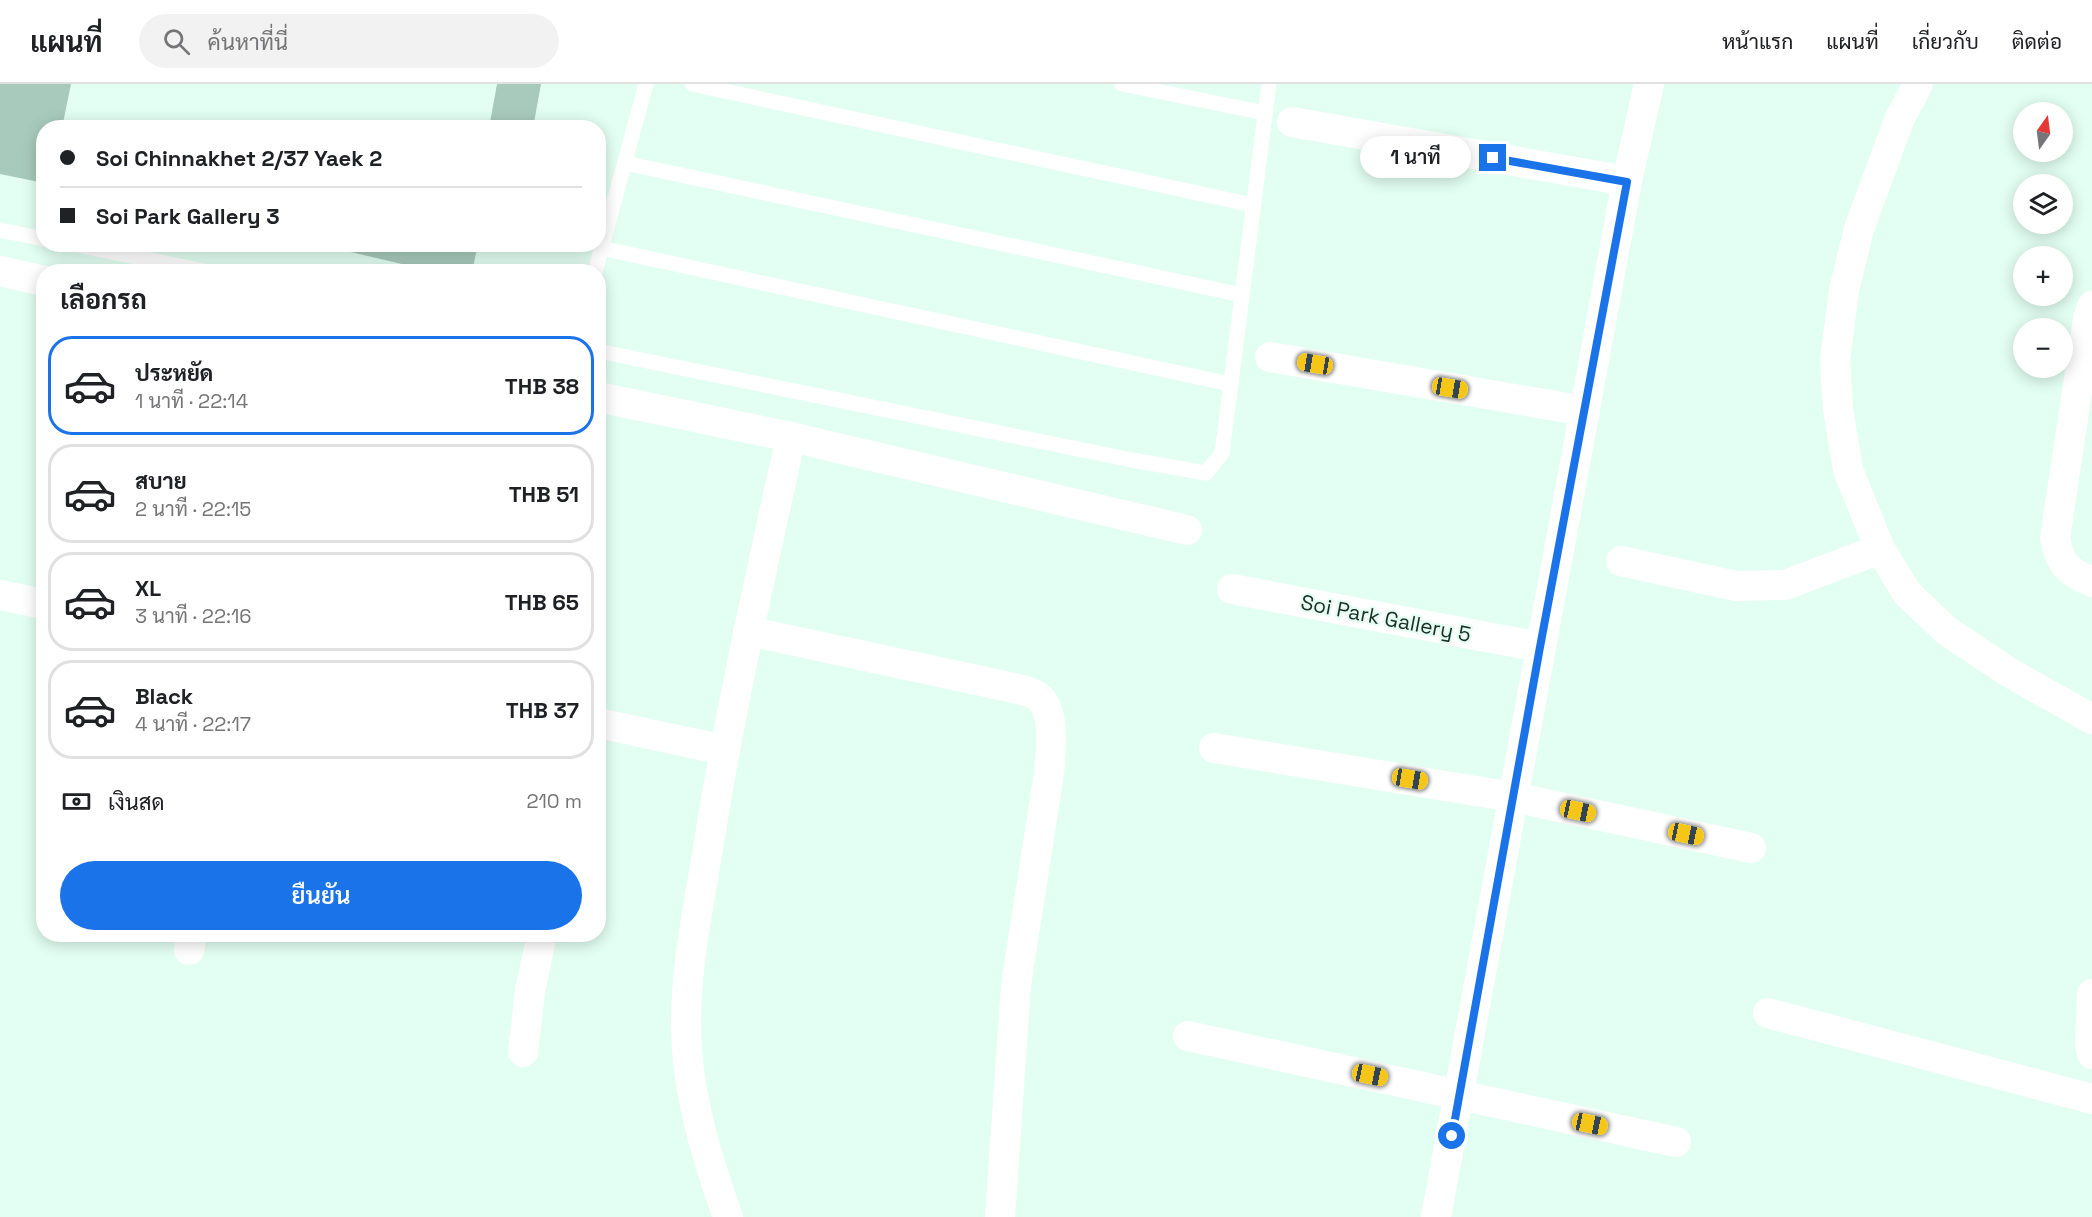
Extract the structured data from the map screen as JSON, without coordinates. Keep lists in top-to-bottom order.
{
  "streets": {
    "street": ["Soi Park Gallery 5"]
  },
  "north": "top",
  "page": {
    "header": "แผนที่",
    "search": "ค้นหาที่นี่",
    "nav": [
      "หน้าแรก",
      "แผนที่",
      "เกี่ยวกับ",
      "ติดต่อ"
    ],
    "map_buttons": ["+", "−"],
    "banner": ["Soi Chinnakhet 2/37 Yaek 2", "Soi Park Gallery 3"],
    "bubble": "1 นาที",
    "heading": "เลือกรถ",
    "list": [
      {
        "name": "ประหยัด",
        "note": "1 นาที · 22:14",
        "value": "THB 38"
      },
      {
        "name": "สบาย",
        "note": "2 นาที · 22:15",
        "value": "THB 51"
      },
      {
        "name": "XL",
        "note": "3 นาที · 22:16",
        "value": "THB 65"
      },
      {
        "name": "Black",
        "note": "4 นาที · 22:17",
        "value": "THB 37"
      }
    ],
    "pay": ["เงินสด", "210 m"],
    "buttons": "ยืนยัน"
  }
}
